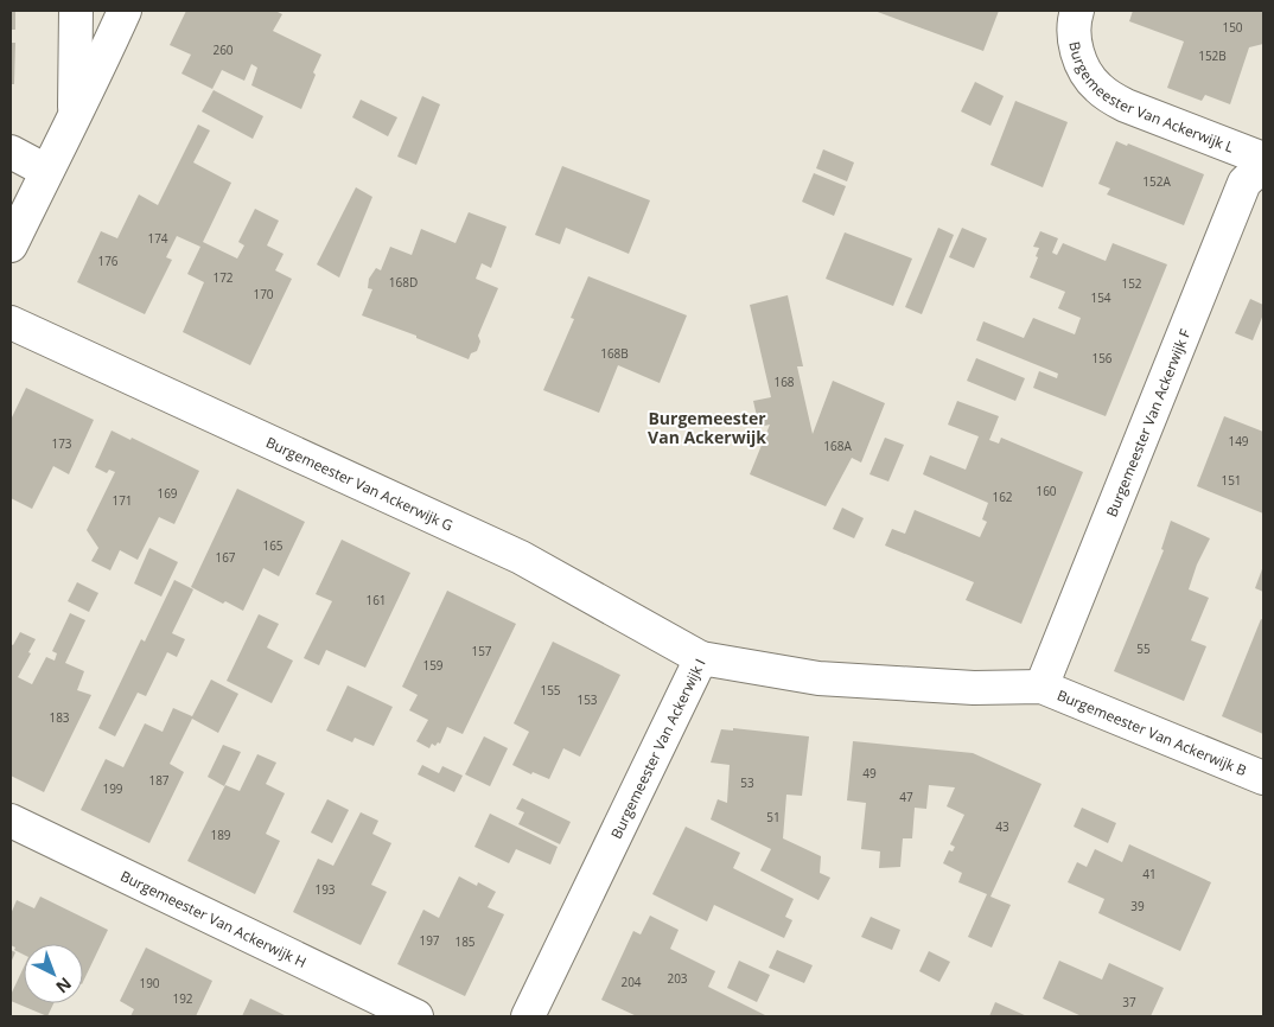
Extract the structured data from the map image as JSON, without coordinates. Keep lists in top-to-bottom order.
{
  "streets": {
    "street": [
      "Burgemeester Van Ackerwijk L",
      "Burgemeester Van Ackerwijk F",
      "Burgemeester Van Ackerwijk G",
      "Burgemeester Van Ackerwijk B",
      "Burgemeester Van Ackerwijk I",
      "Burgemeester Van Ackerwijk H"
    ]
  },
  "crossings": [
    ["Burgemeester Van Ackerwijk F", "Burgemeester Van Ackerwijk B"],
    ["Burgemeester Van Ackerwijk F", "Burgemeester Van Ackerwijk I"],
    ["Burgemeester Van Ackerwijk G", "Burgemeester Van Ackerwijk I"],
    ["Burgemeester Van Ackerwijk B", "Burgemeester Van Ackerwijk I"]
  ],
  "districts": ["Burgemeester Van Ackerwijk"],
  "house_numbers": [
    "150",
    "260",
    "152B",
    "152A",
    "174",
    "176",
    "172",
    "168D",
    "152",
    "170",
    "154",
    "168B",
    "156",
    "168",
    "149",
    "173",
    "168A",
    "151",
    "160",
    "169",
    "162",
    "171",
    "165",
    "167",
    "161",
    "55",
    "157",
    "159",
    "155",
    "153",
    "183",
    "49",
    "187",
    "53",
    "199",
    "47",
    "51",
    "43",
    "189",
    "41",
    "193",
    "39",
    "197",
    "185",
    "203",
    "204",
    "190",
    "192",
    "37"
  ],
  "north": "bottom right"
}
